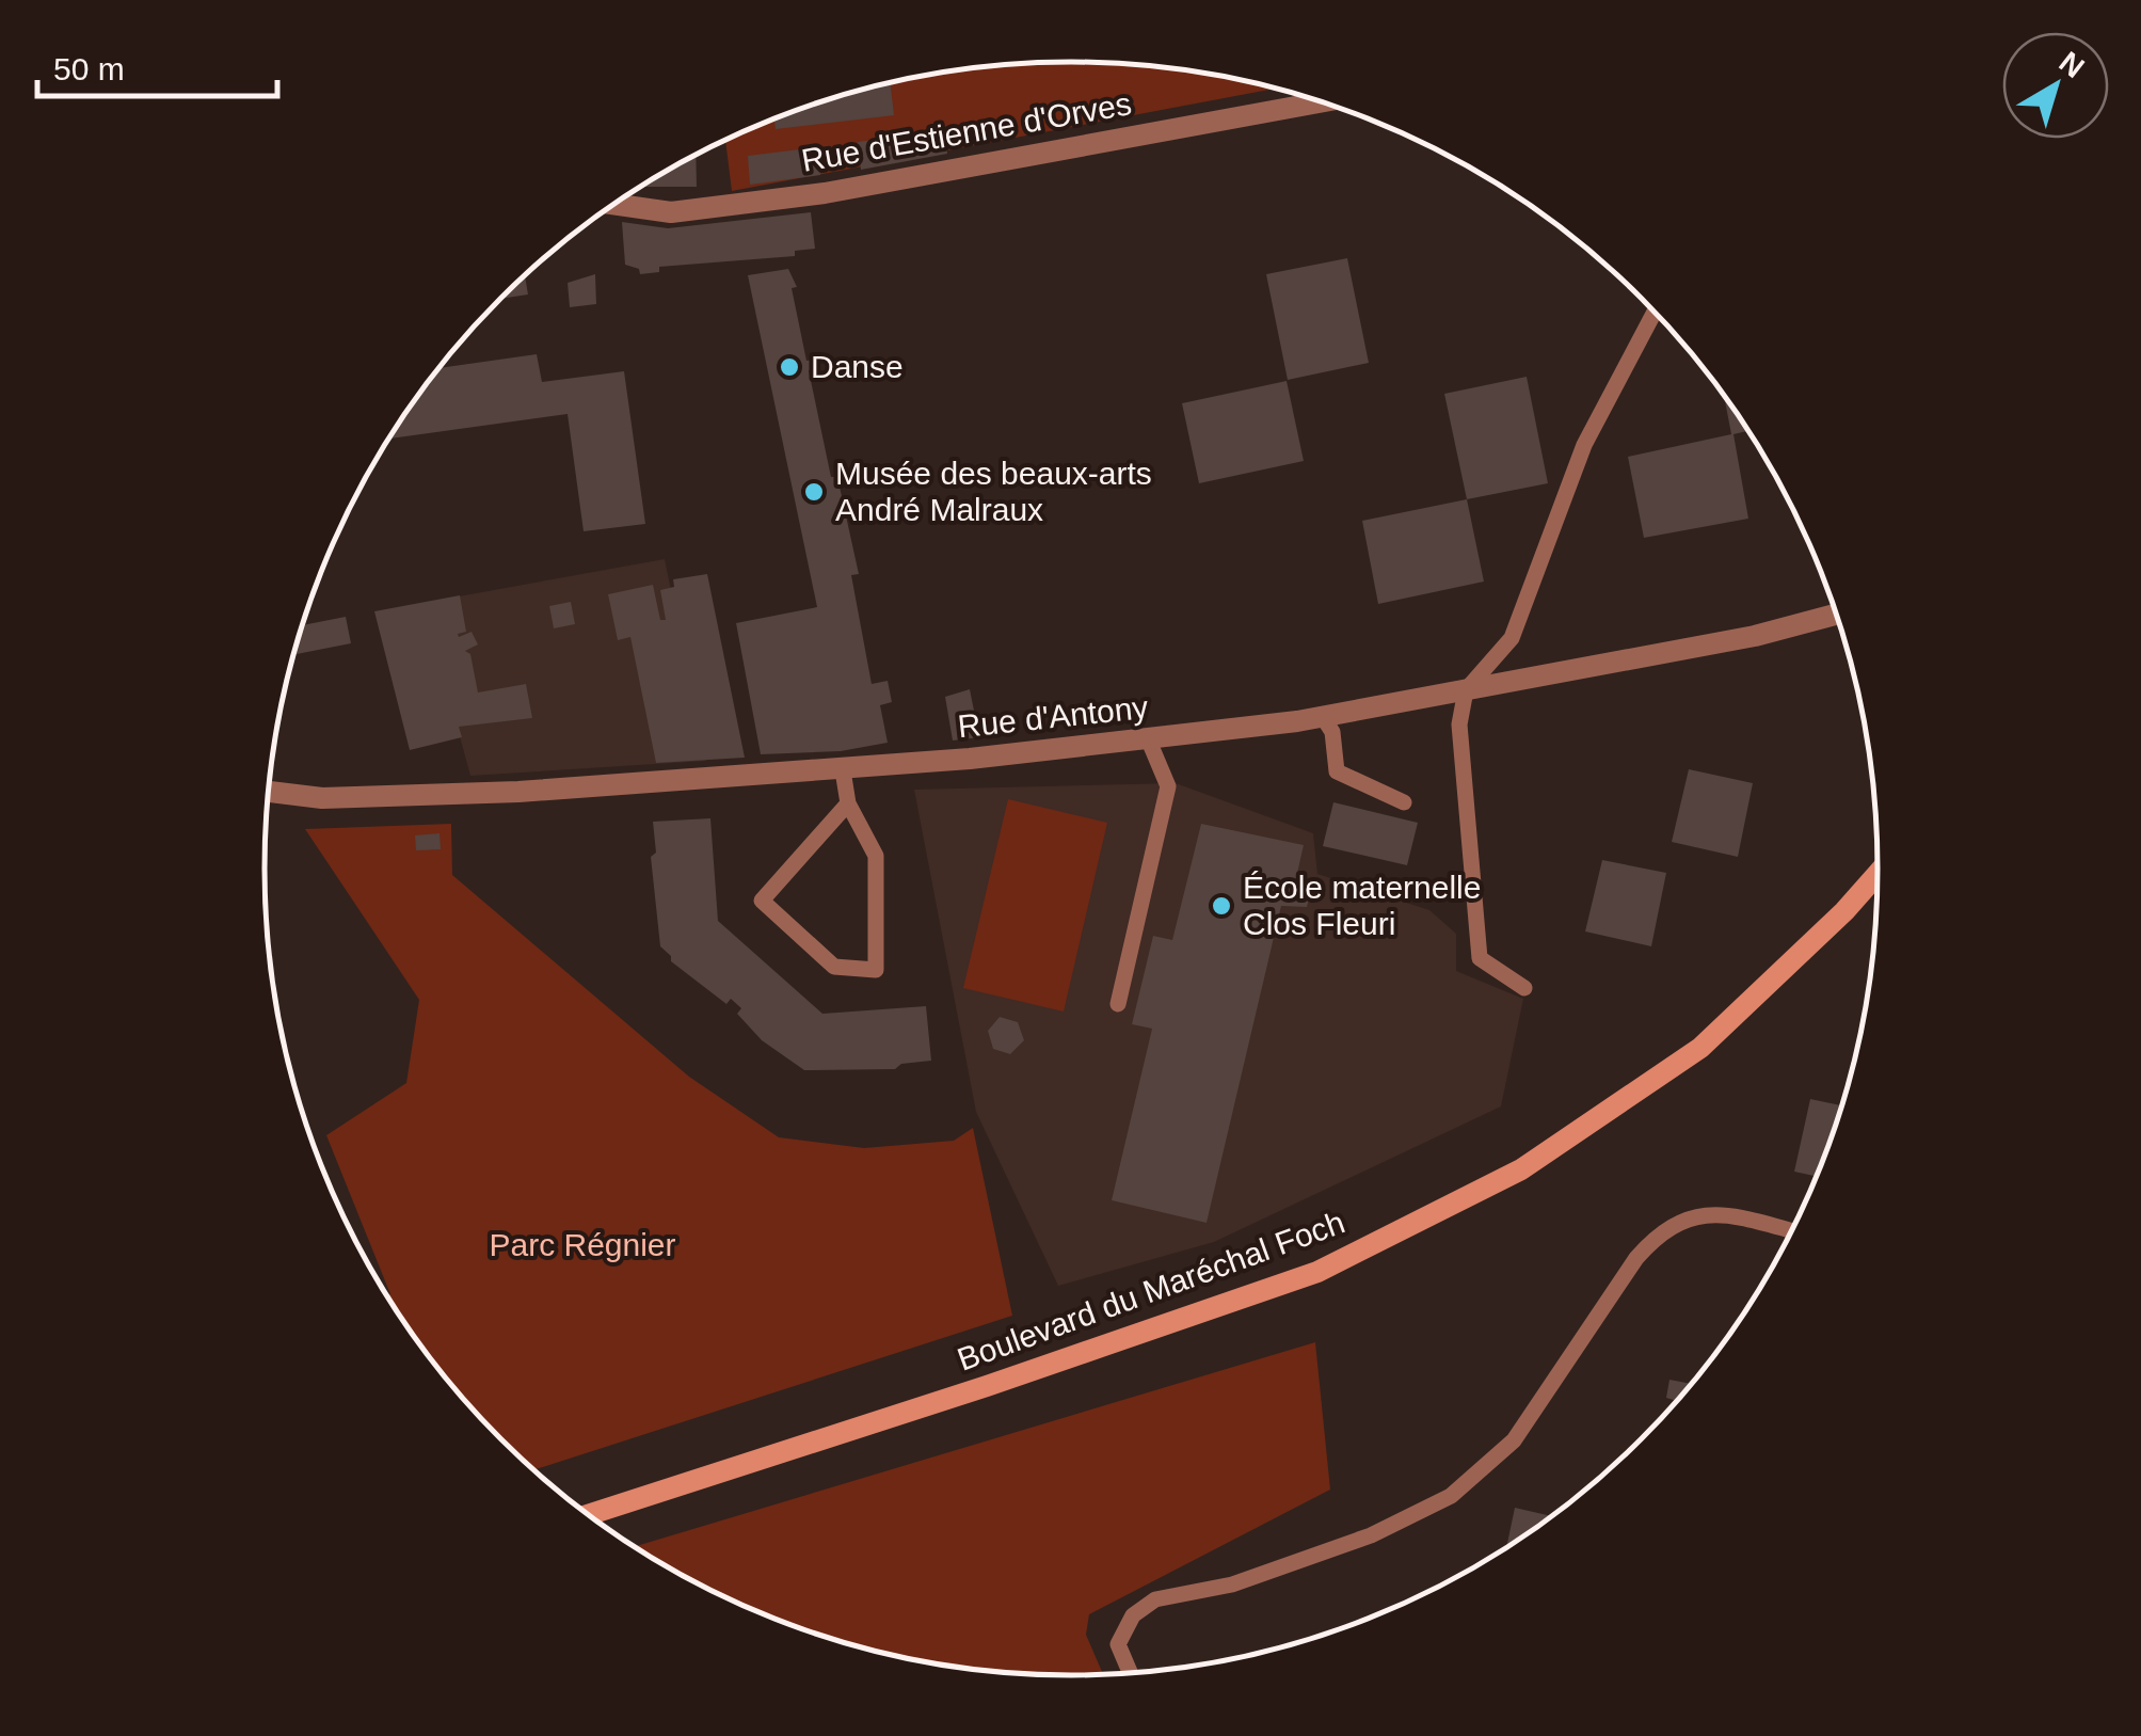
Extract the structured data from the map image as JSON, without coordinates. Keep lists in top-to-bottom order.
{
  "streets": {
    "street": ["Rue d'Estienne d'Orves", "Rue d'Antony", "Boulevard du Maréchal Foch"]
  },
  "parks": ["Parc Régnier"],
  "places": ["Danse", "Musée des beaux-arts André Malraux", "École maternelle Clos Fleuri"],
  "scale_bar": "50 m",
  "north": "top right"
}
